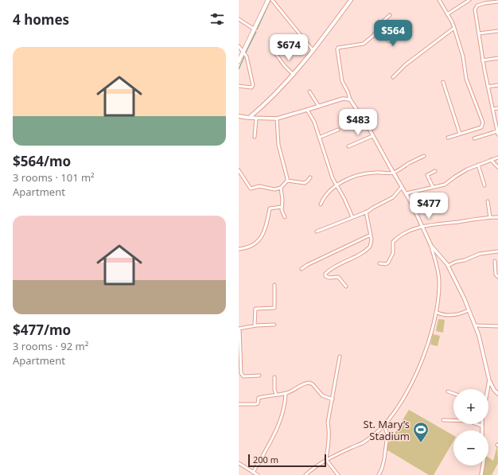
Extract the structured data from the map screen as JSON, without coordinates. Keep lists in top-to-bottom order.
{
  "places": {
    "sports": ["St. Mary’s Stadium"]
  },
  "scale_bar": "200 m",
  "page": {
    "heading": "4 homes",
    "price": [
      "$564",
      "$674",
      "$483",
      "$477"
    ],
    "list": [
      {
        "name": "$564/mo",
        "note": "3 rooms · 101 m² · Apartment"
      },
      {
        "name": "$477/mo",
        "note": "3 rooms · 92 m² · Apartment"
      }
    ],
    "map_buttons": ["+", "−"],
    "scale": "200 m"
  }
}
